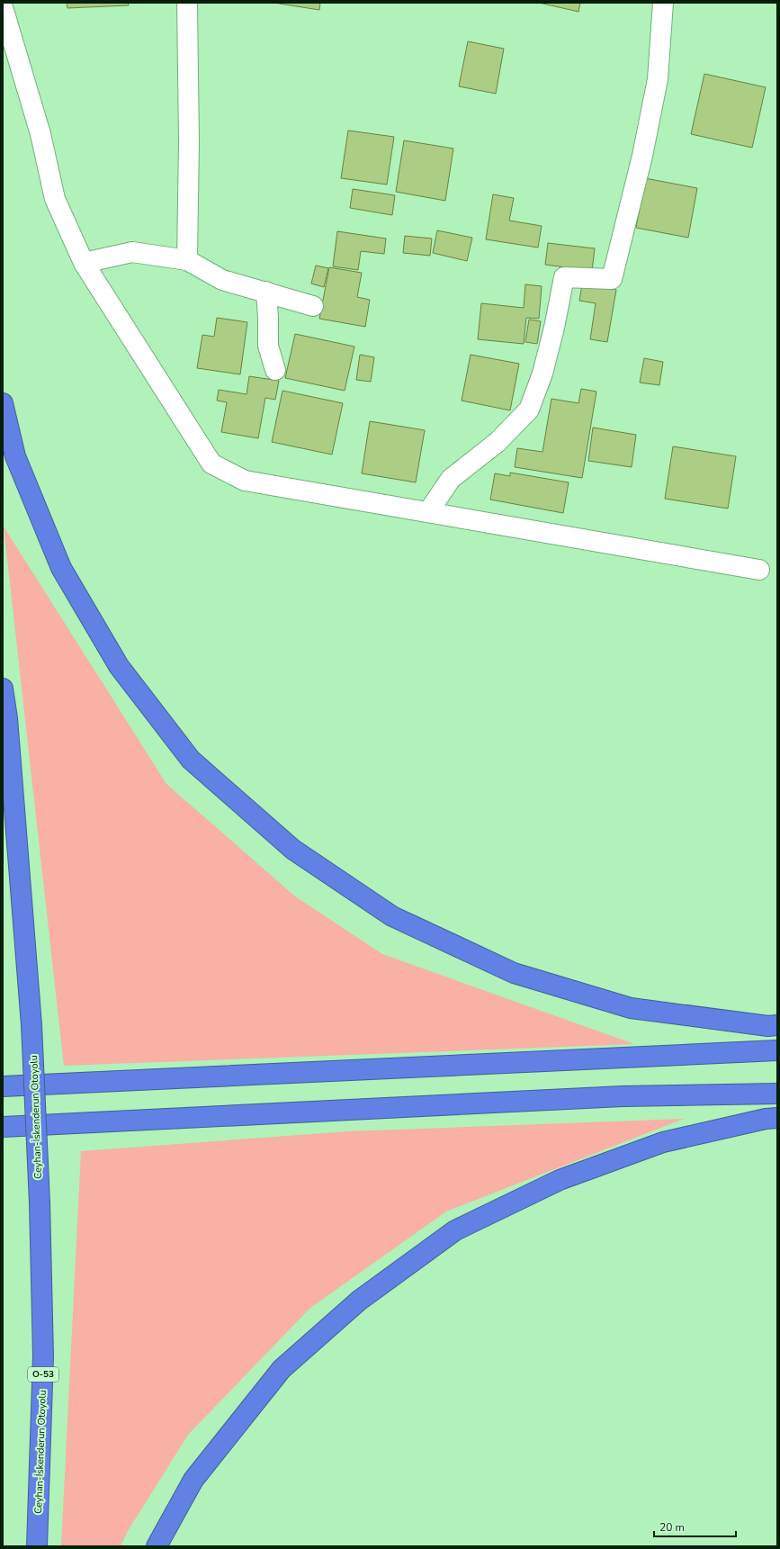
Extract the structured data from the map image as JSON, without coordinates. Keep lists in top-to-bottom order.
{
  "streets": {
    "highway": ["Ceyhan-İskenderun Otoyolu", "O-53"]
  },
  "scale_bar": "20 m"
}
